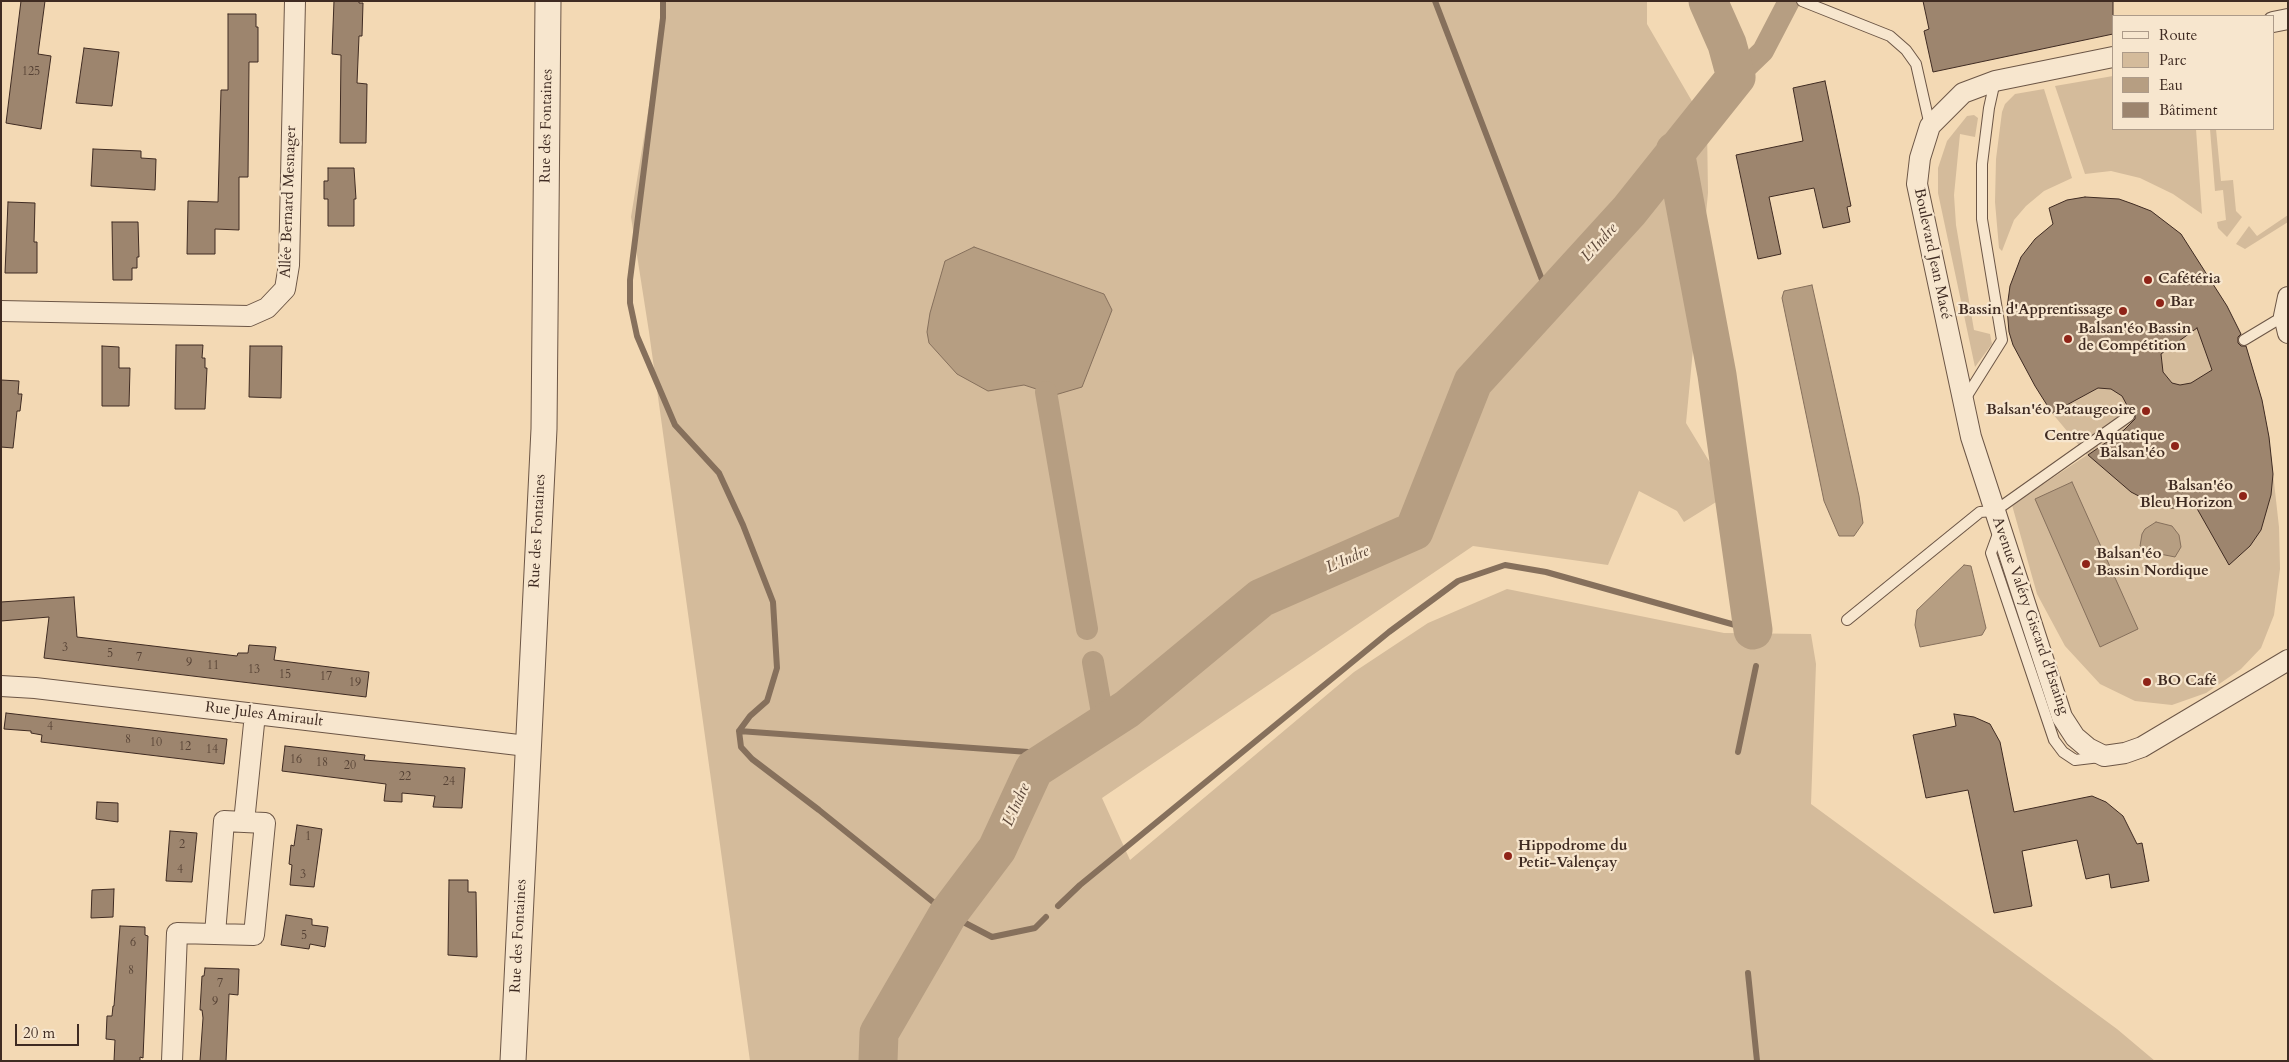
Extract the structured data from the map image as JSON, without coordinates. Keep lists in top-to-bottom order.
{
  "streets": {
    "street": [
      "Rue des Fontaines",
      "Allée Bernard Mesnager",
      "Boulevard Jean Macé",
      "Avenue Valéry Giscard d'Estaing",
      "Rue Jules Amirault"
    ]
  },
  "crossings": [
    ["Rue des Fontaines", "Rue Jules Amirault"],
    ["Boulevard Jean Macé", "Avenue Valéry Giscard d'Estaing"]
  ],
  "water": ["L'Indre"],
  "places": [
    "Cafétéria",
    "Bar",
    "Bassin d'Apprentissage",
    "Balsan'éo Bassin de Compétition",
    "Balsan'éo Pataugeoire",
    "Centre Aquatique Balsan'éo",
    "Balsan'éo Bleu Horizon",
    "Balsan'éo Bassin Nordique",
    "BO Café",
    "Hippodrome du Petit-Valençay"
  ],
  "house_numbers": [
    "125",
    "3",
    "5",
    "7",
    "9",
    "11",
    "13",
    "15",
    "17",
    "19",
    "4",
    "8",
    "10",
    "12",
    "14",
    "16",
    "18",
    "20",
    "22",
    "24",
    "1",
    "2",
    "4",
    "3",
    "5",
    "6",
    "8",
    "7",
    "9"
  ],
  "legend": [
    "Route",
    "Parc",
    "Eau",
    "Bâtiment"
  ],
  "scale_bar": "20 m"
}
